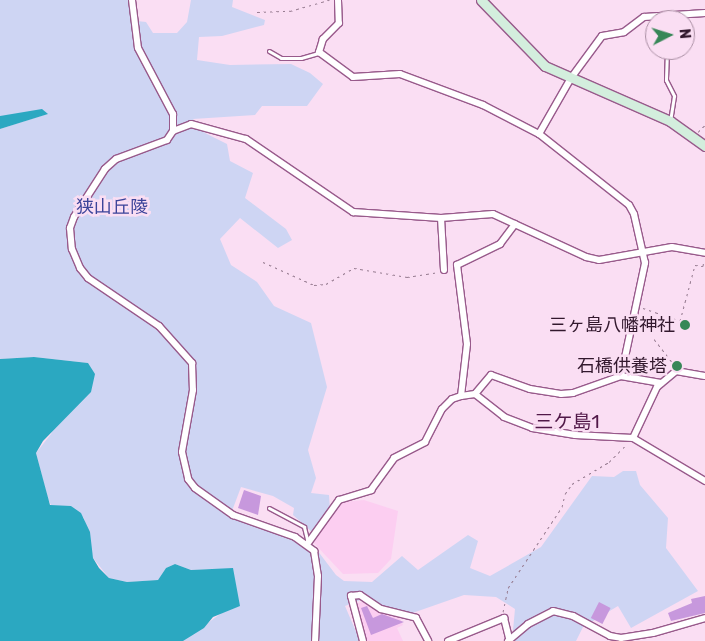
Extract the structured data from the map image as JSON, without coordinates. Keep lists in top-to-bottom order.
{
  "districts": ["三ケ島1"],
  "parks": ["狭山丘陵"],
  "places": ["三ヶ島八幡神社", "石橋供養塔"],
  "north": "right"
}
